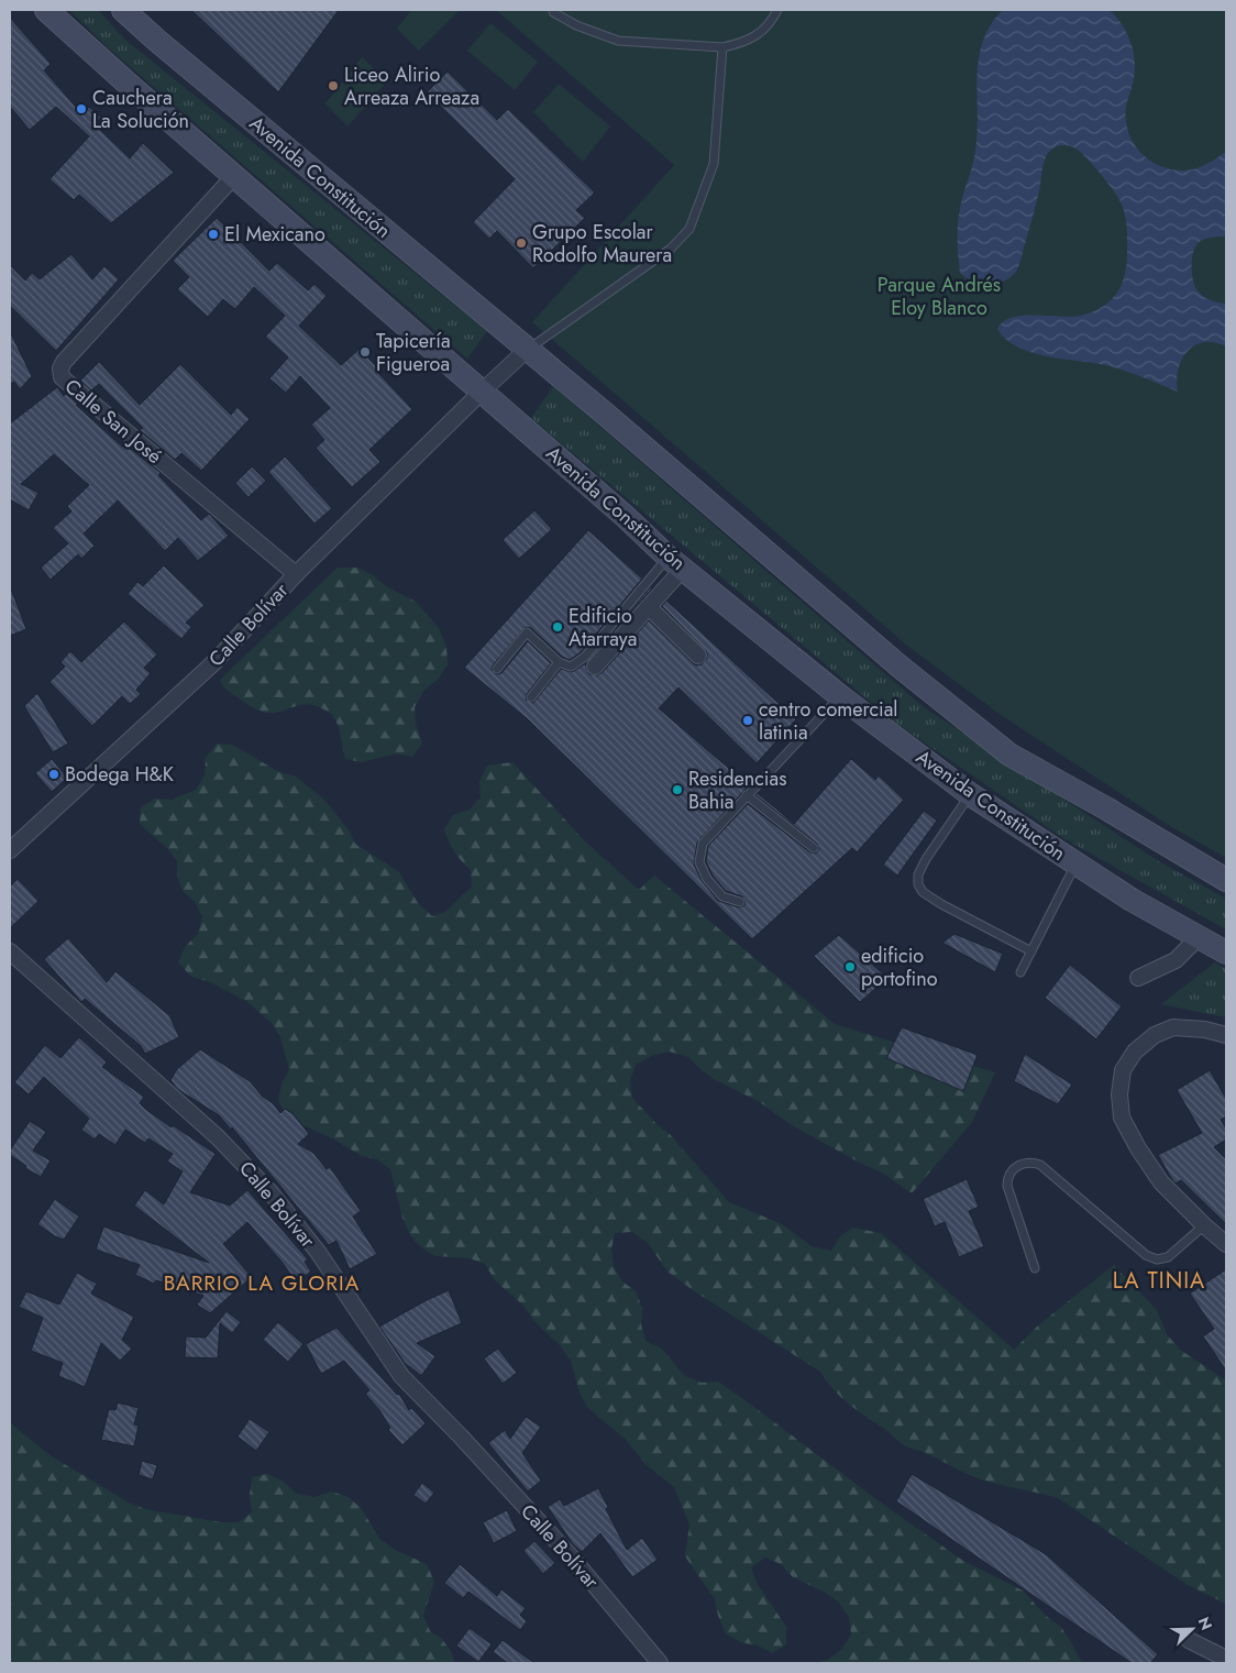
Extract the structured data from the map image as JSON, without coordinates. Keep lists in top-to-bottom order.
{
  "streets": {
    "main road": ["Avenida Constitución"],
    "street": ["Calle San José", "Calle Bolívar"]
  },
  "crossings": [
    ["Avenida Constitución", "Calle San José"],
    ["Avenida Constitución", "Calle Bolívar"],
    ["Calle San José", "Calle Bolívar"]
  ],
  "districts": ["LA TINIA", "BARRIO LA GLORIA"],
  "parks": ["Parque Andrés Eloy Blanco"],
  "places": [
    "Liceo Alirio Arreaza Arreaza",
    "Cauchera La Solución",
    "El Mexicano",
    "Grupo Escolar Rodolfo Maurera",
    "Tapicería Figueroa",
    "Edificio Atarraya",
    "centro comercial latinia",
    "Bodega H&K",
    "Residencias Bahia",
    "edificio portofino"
  ],
  "north": "top right"
}
